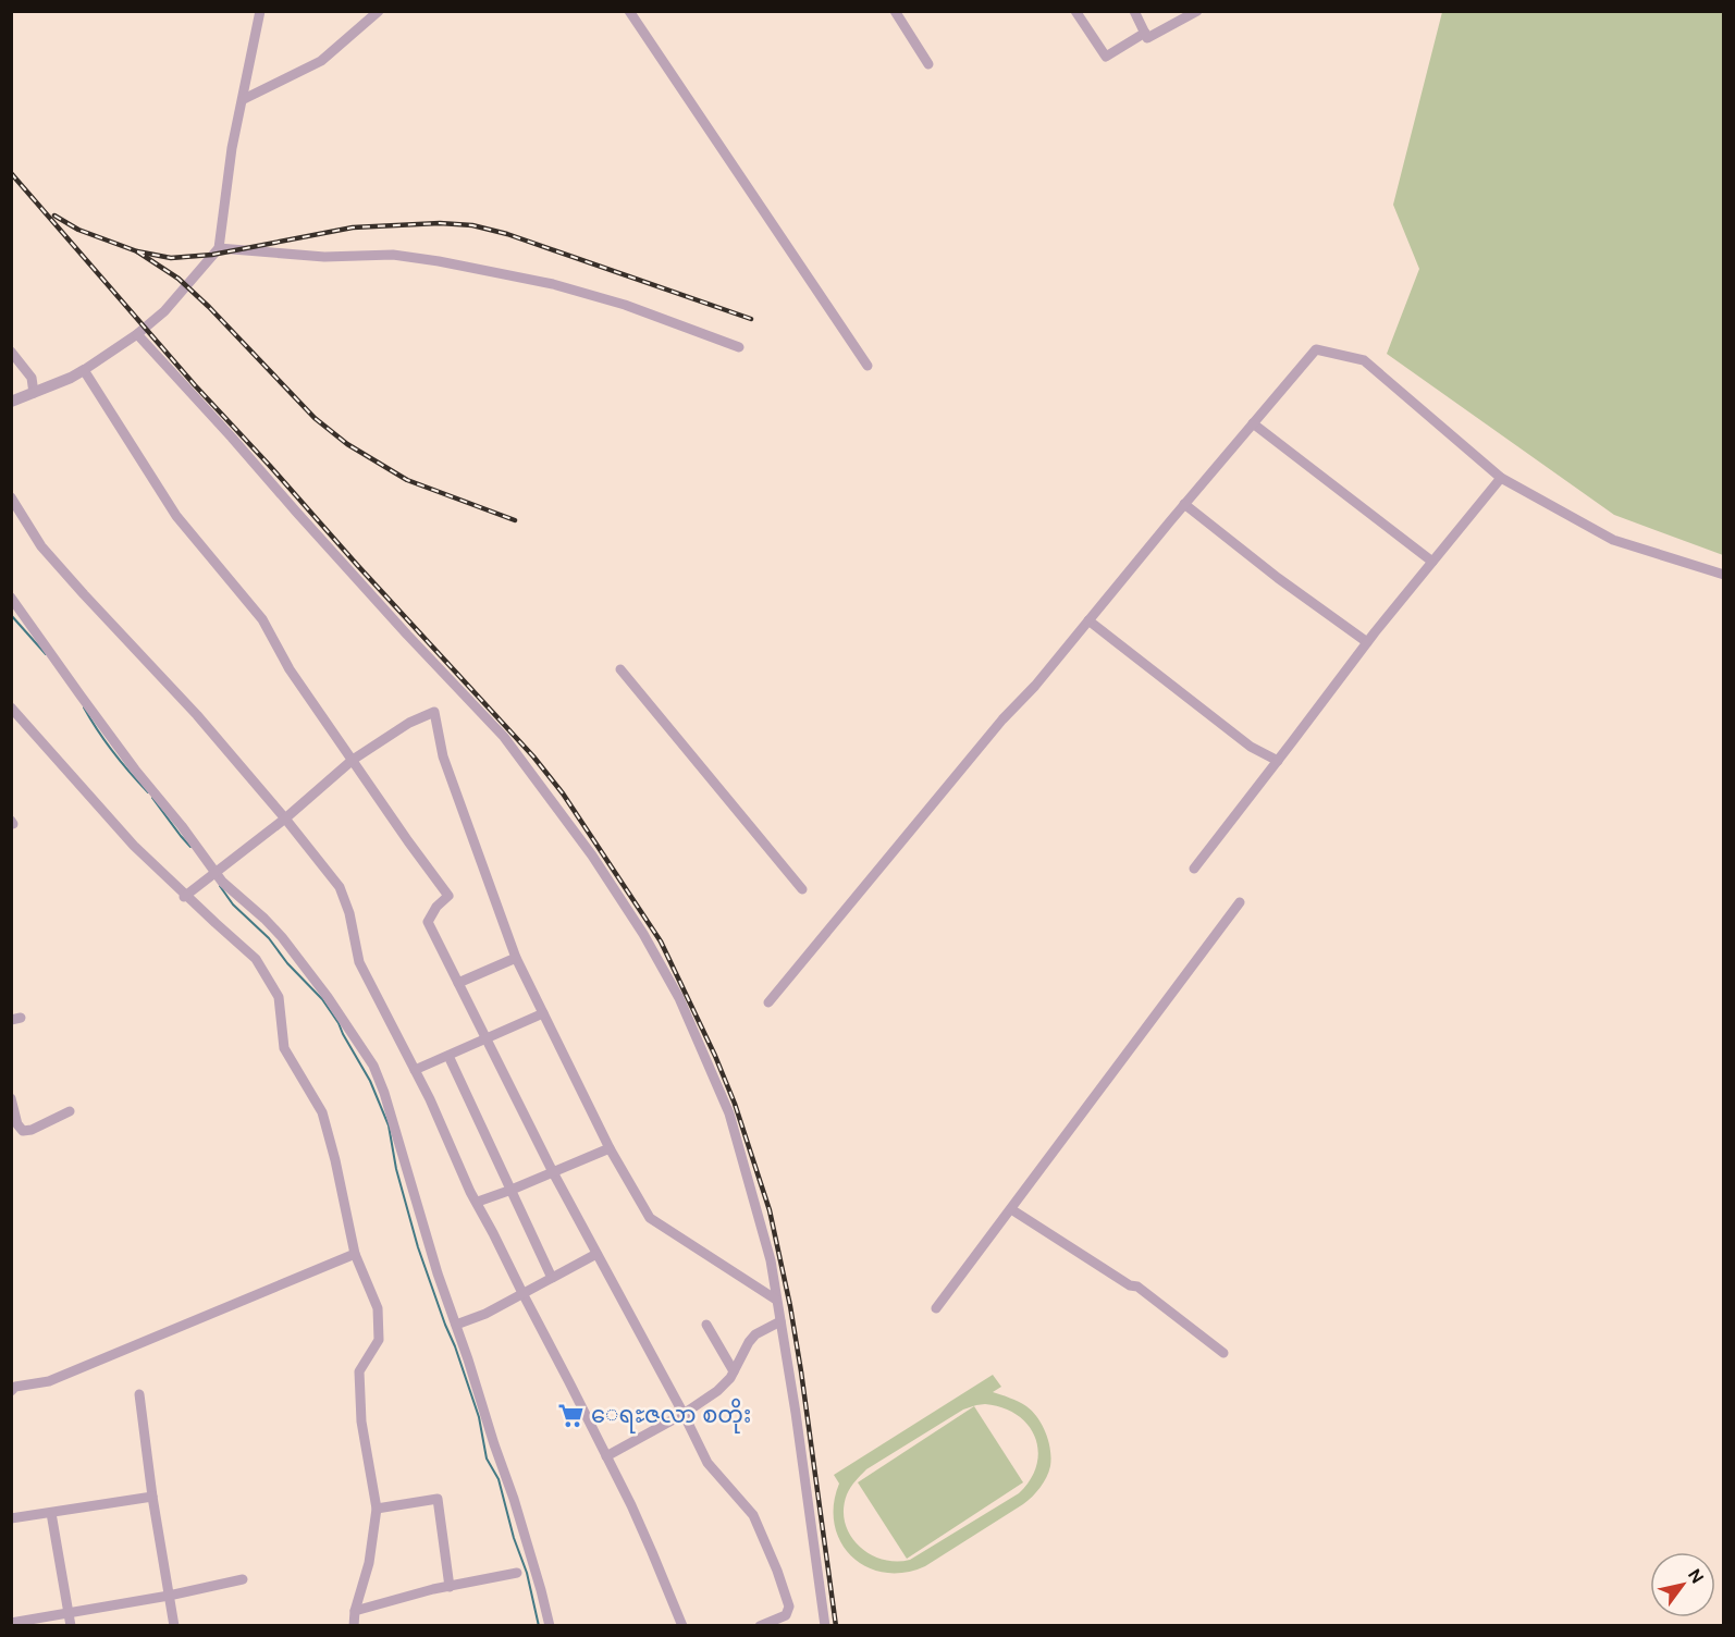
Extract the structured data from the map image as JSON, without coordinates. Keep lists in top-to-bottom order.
{
  "places": {
    "supermarket": ["ေရႊဇလာ စတိုး"]
  },
  "north": "top right"
}
